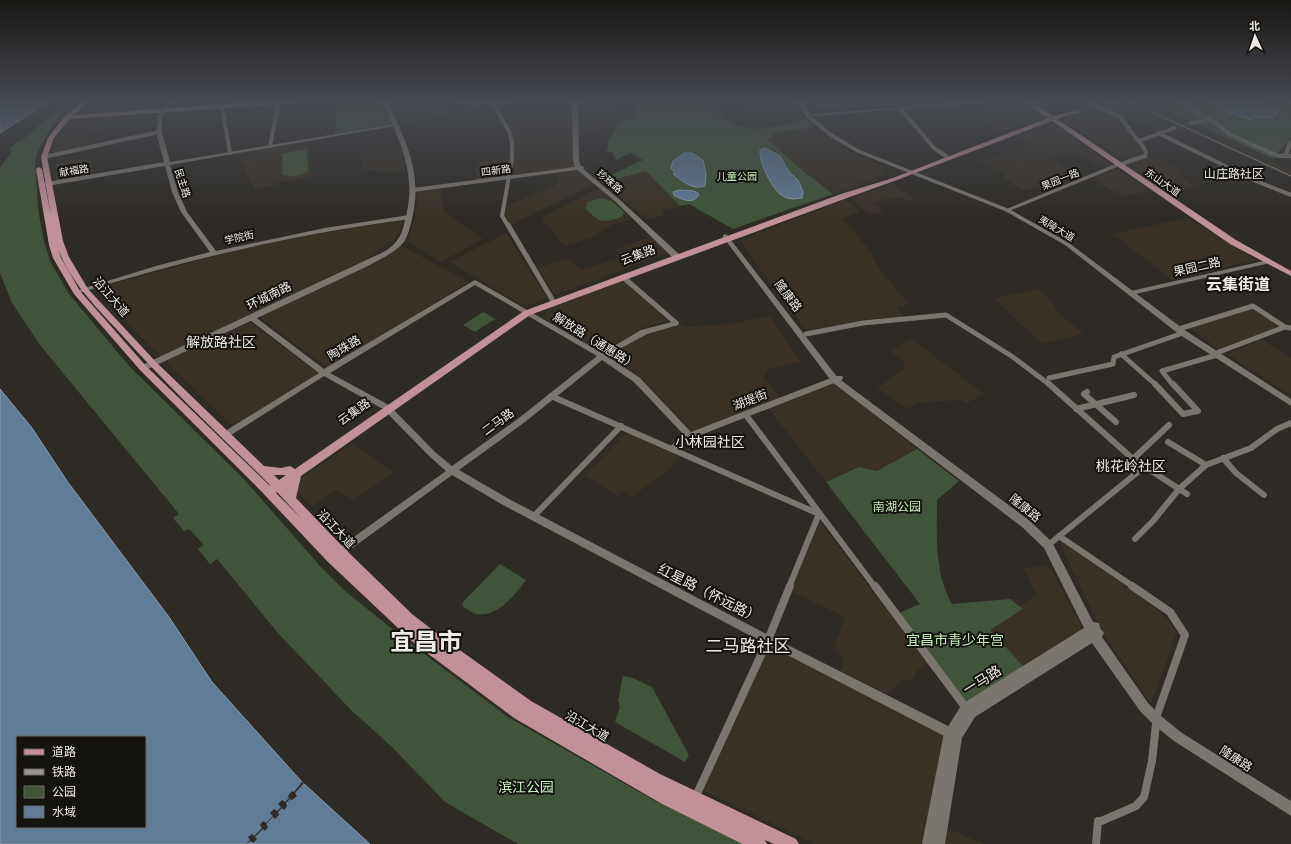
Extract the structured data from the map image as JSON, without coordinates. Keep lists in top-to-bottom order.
{
  "streets": {
    "main road": [
      "珍珠路",
      "东山大道",
      "夷陵大道",
      "云集路",
      "环城南路",
      "隆康路",
      "沿江大道",
      "一马路"
    ],
    "street": [
      "献福路",
      "四新路",
      "果园一路",
      "民主路",
      "学院街",
      "果园二路",
      "解放路（通惠路）",
      "陶珠路",
      "湖堤街",
      "二马路",
      "红星路（怀远路）"
    ]
  },
  "crossings": [
    ["献福路", "民主路"],
    ["献福路", "沿江大道"],
    ["四新路", "珍珠路"],
    ["果园一路", "东山大道"],
    ["果园一路", "夷陵大道"],
    ["珍珠路", "云集路"],
    ["东山大道", "果园二路"],
    ["民主路", "学院街"],
    ["夷陵大道", "云集路"],
    ["夷陵大道", "果园二路"],
    ["学院街", "环城南路"],
    ["学院街", "沿江大道"],
    ["云集路", "隆康路"],
    ["云集路", "沿江大道"],
    ["云集路", "解放路（通惠路）"],
    ["云集路", "红星路（怀远路）"],
    ["环城南路", "沿江大道"],
    ["环城南路", "红星路（怀远路）"],
    ["隆康路", "湖堤街"],
    ["隆康路", "一马路"],
    ["沿江大道", "陶珠路"],
    ["沿江大道", "二马路"],
    ["解放路（通惠路）", "陶珠路"],
    ["解放路（通惠路）", "湖堤街"],
    ["解放路（通惠路）", "二马路"],
    ["陶珠路", "红星路（怀远路）"],
    ["二马路", "红星路（怀远路）"],
    ["红星路（怀远路）", "一马路"]
  ],
  "districts": [
    "山庄路社区",
    "云集街道",
    "解放路社区",
    "小林园社区",
    "桃花岭社区",
    "宜昌市",
    "二马路社区"
  ],
  "parks": [
    "儿童公园",
    "南湖公园",
    "宜昌市青少年宫",
    "滨江公园"
  ],
  "legend": [
    "道路",
    "铁路",
    "公园",
    "水域"
  ],
  "north": "top"
}
